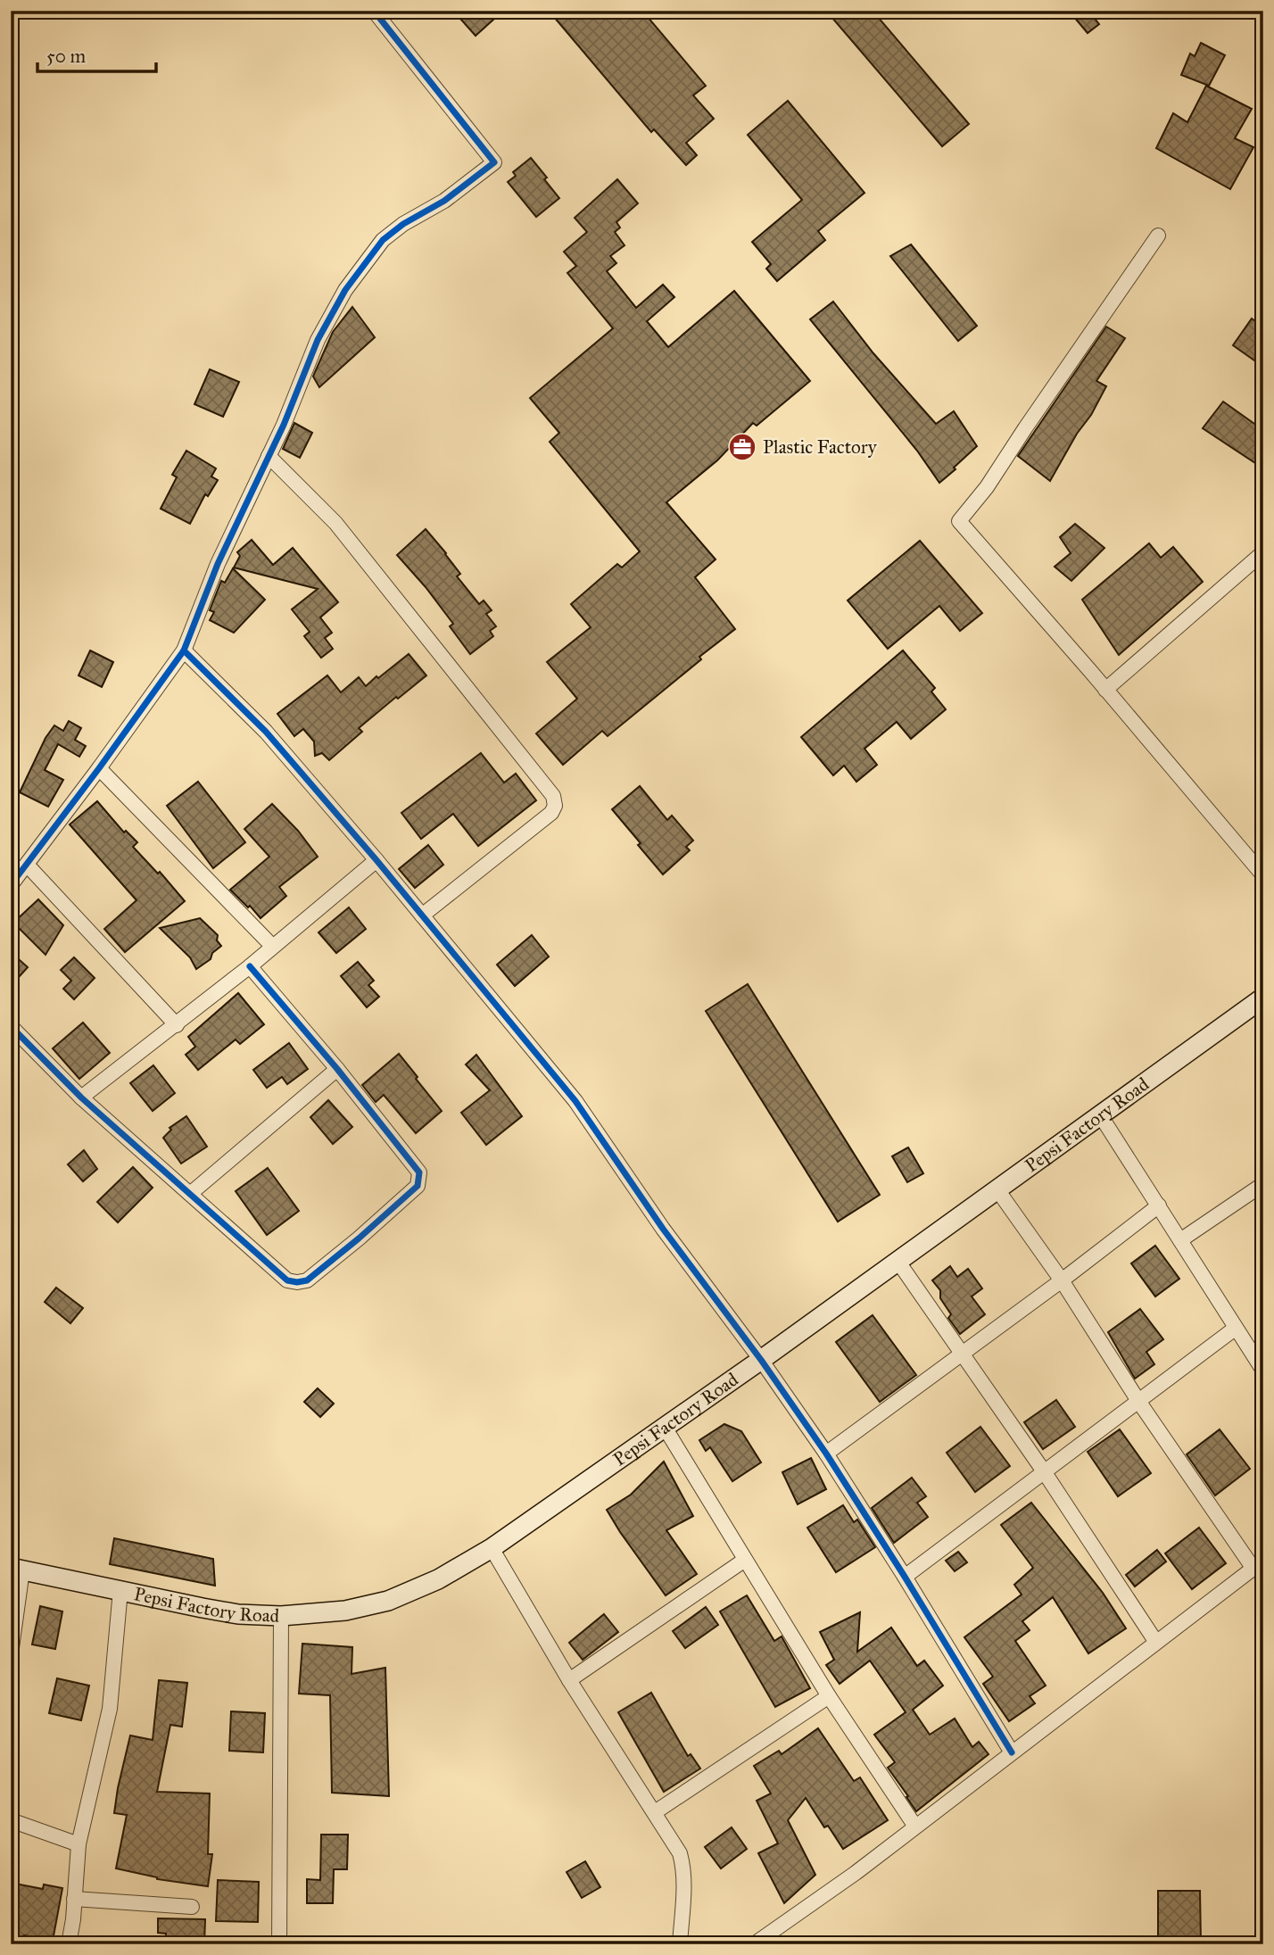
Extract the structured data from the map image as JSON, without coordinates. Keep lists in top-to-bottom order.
{
  "streets": {
    "main road": ["Pepsi Factory Road"]
  },
  "places": {
    "office": ["Plastic Factory"]
  },
  "scale_bar": "50 m"
}
